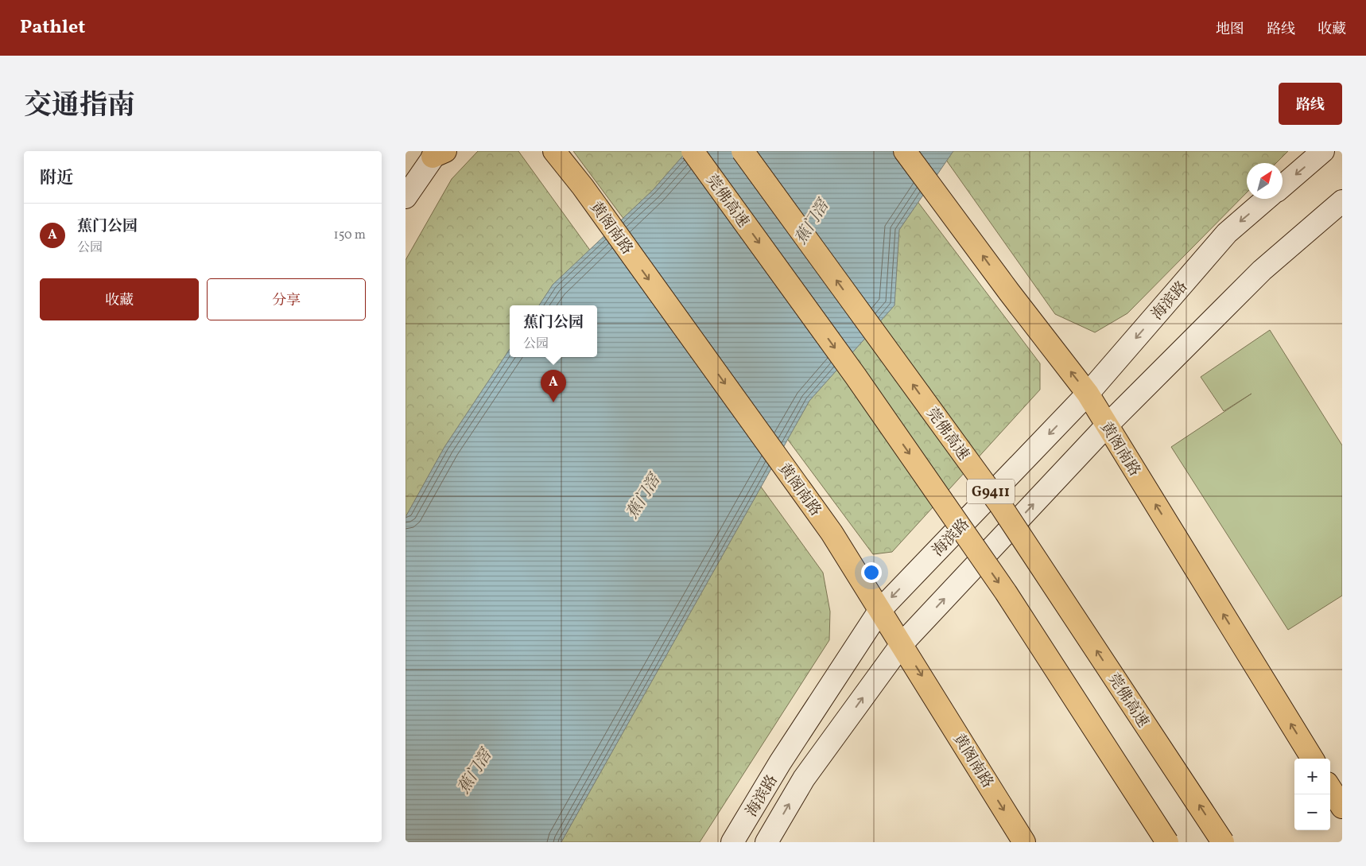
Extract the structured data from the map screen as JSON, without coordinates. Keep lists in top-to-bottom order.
{
  "streets": {
    "main road": ["莞佛高速", "黄阁南路", "G9411"],
    "street": ["海滨路"]
  },
  "crossings": [
    ["黄阁南路", "海滨路"]
  ],
  "water": ["蕉门滘"],
  "north": "top right",
  "page": {
    "header": "Pathlet",
    "nav": ["地图", "路线", "收藏"],
    "title": "交通指南",
    "buttons": [
      "路线",
      ["收藏", "分享"]
    ],
    "heading": "附近",
    "list": [
      {
        "mark": "A",
        "name": "蕉门公园",
        "note": "公园",
        "value": "150 m"
      }
    ],
    "popup": ["蕉门公园", "公园"],
    "pins": "A",
    "map_buttons": ["+", "−"]
  }
}
